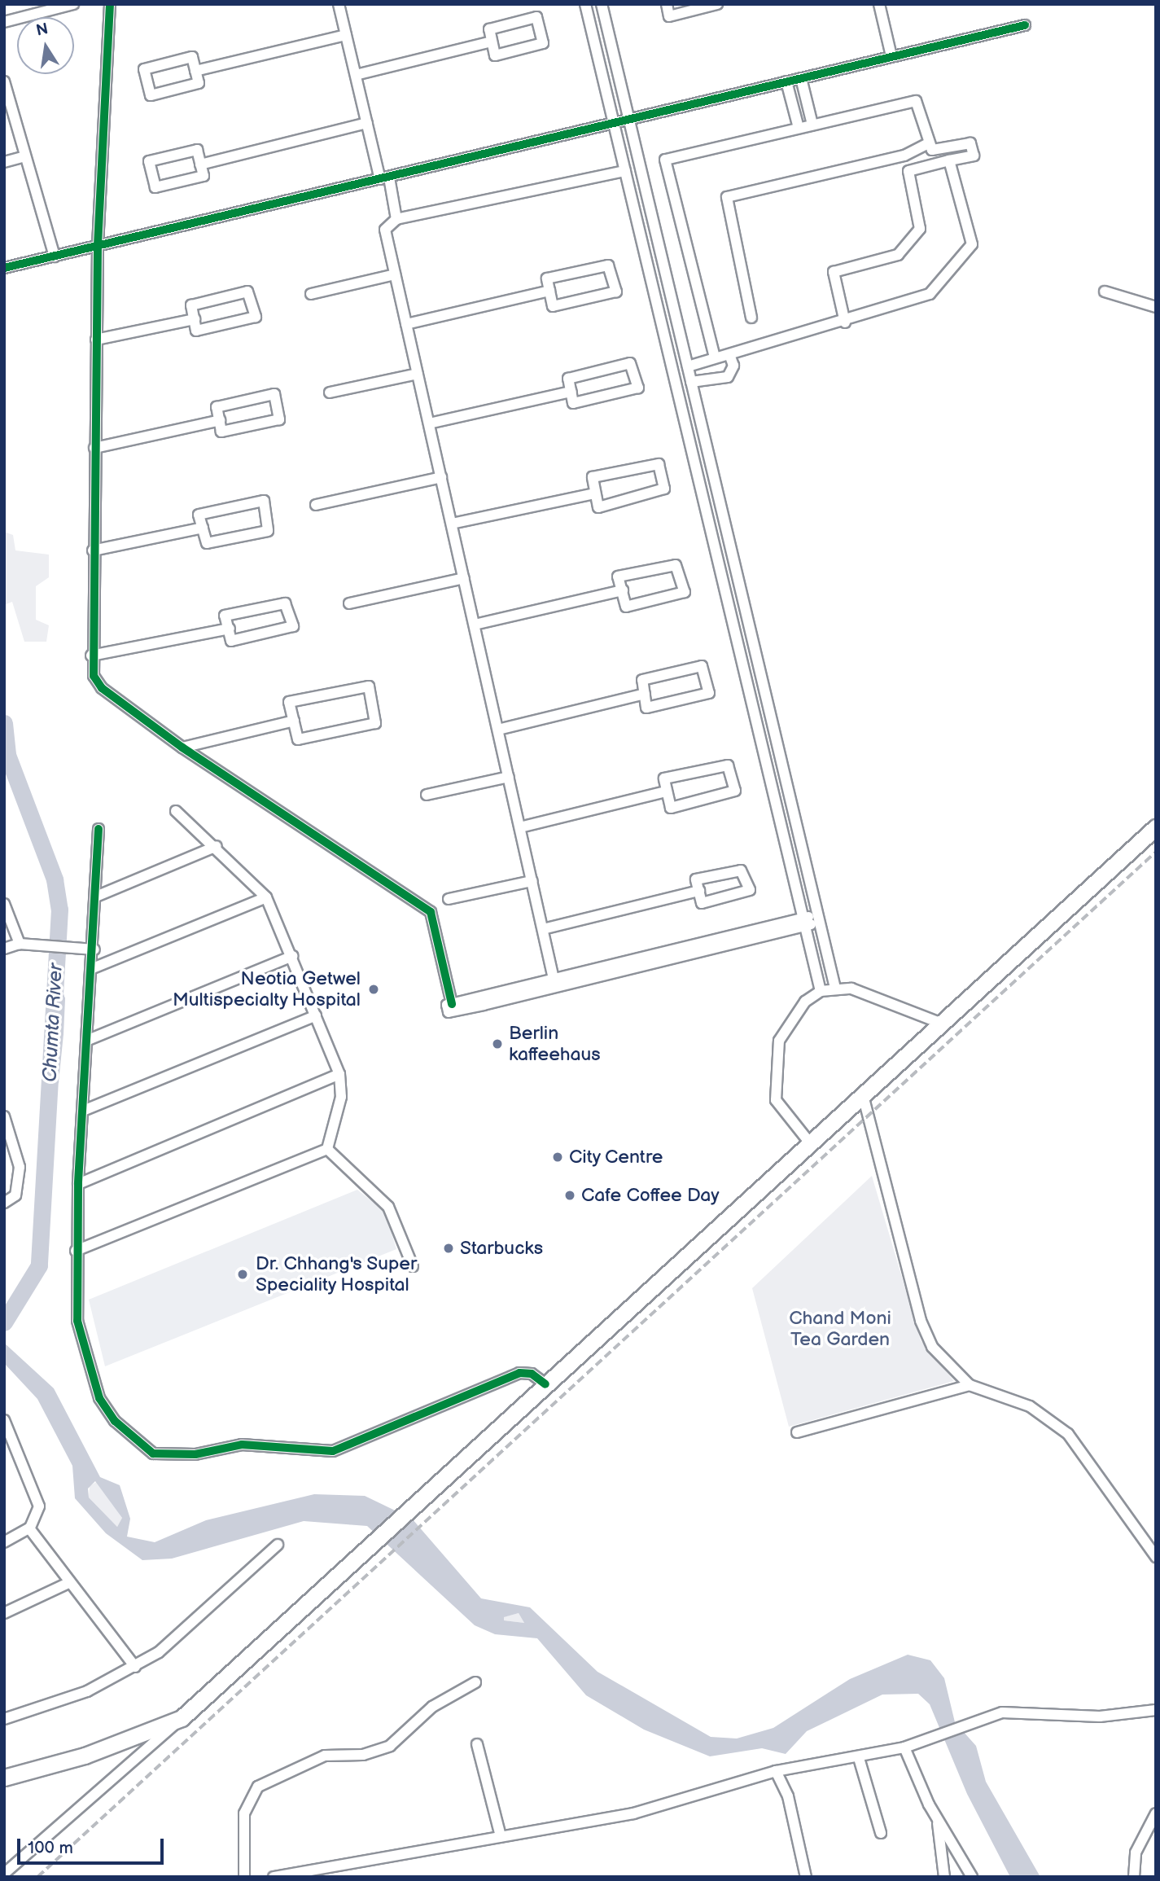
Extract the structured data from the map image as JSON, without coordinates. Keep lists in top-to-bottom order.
{
  "water": ["Chumta River"],
  "parks": ["Chand Moni Tea Garden"],
  "places": [
    "Neotia Getwel Multispecialty Hospital",
    "Berlin kaffeehaus",
    "City Centre",
    "Cafe Coffee Day",
    "Starbucks",
    "Dr. Chhang's Super Speciality Hospital"
  ],
  "scale_bar": "100 m",
  "north": "top"
}
